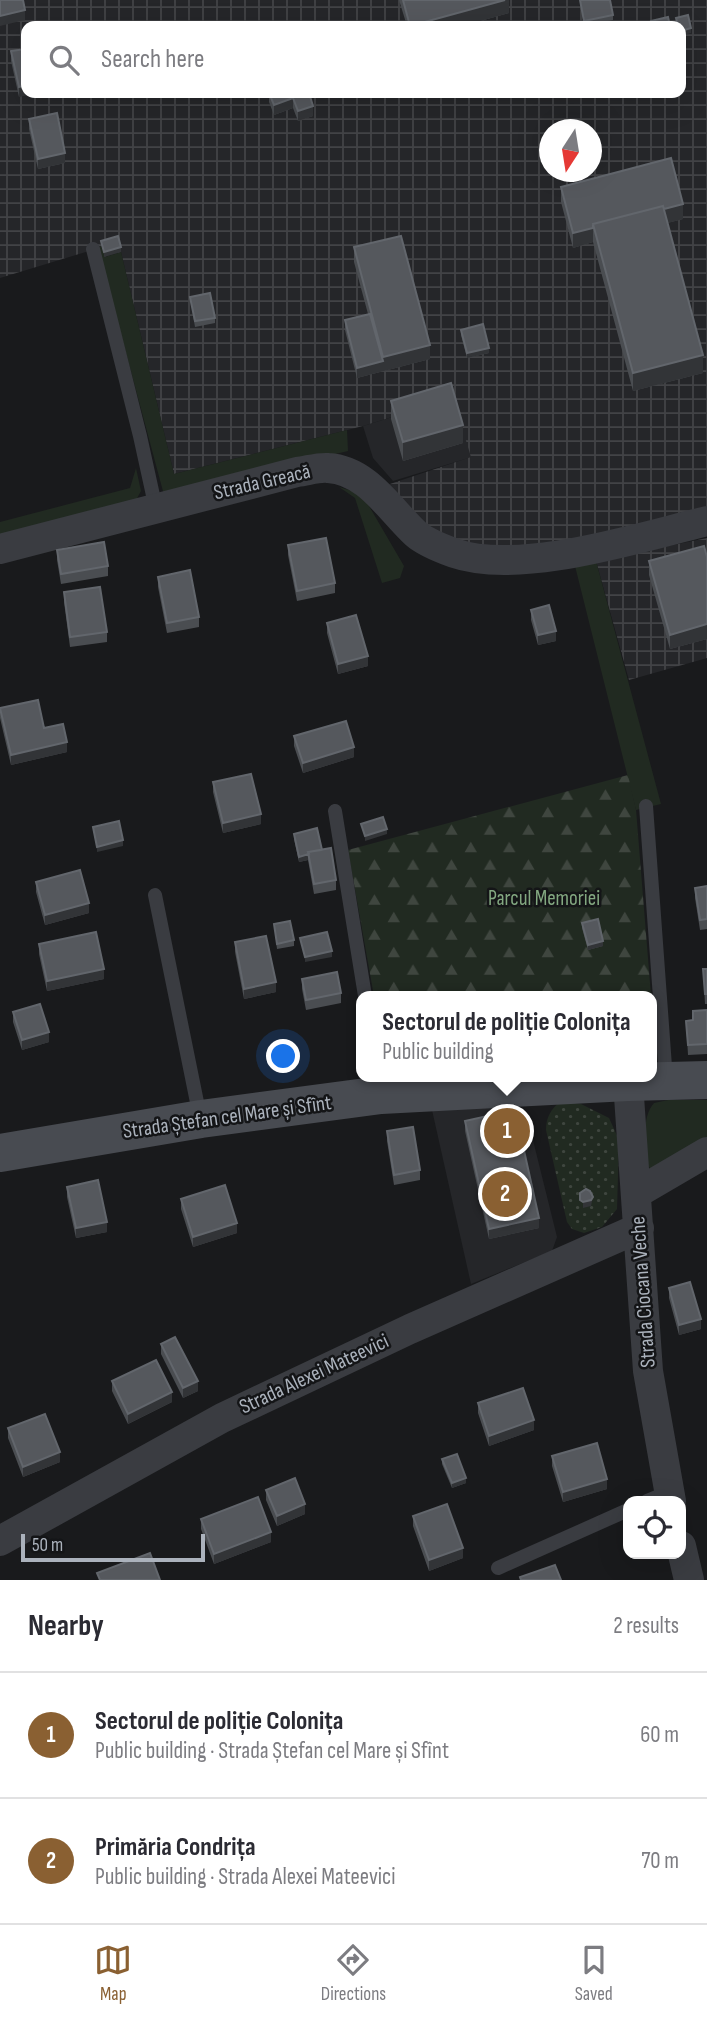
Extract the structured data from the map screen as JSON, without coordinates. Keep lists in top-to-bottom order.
{
  "streets": {
    "street": [
      "Strada Greacă",
      "Strada Ștefan cel Mare și Sfînt",
      "Strada Ciocana Veche",
      "Strada Alexei Mateevici"
    ]
  },
  "crossings": [
    ["Strada Ștefan cel Mare și Sfînt", "Strada Ciocana Veche"],
    ["Strada Ciocana Veche", "Strada Alexei Mateevici"]
  ],
  "parks": ["Parcul Memoriei"],
  "scale_bar": "50 m",
  "north": "bottom",
  "page": {
    "search": "Search here",
    "popup": ["Sectorul de poliție Colonița", "Public building"],
    "pins": ["1", "2"],
    "scale": "50 m",
    "heading": ["Nearby", "2 results"],
    "list": [
      {
        "mark": "1",
        "name": "Sectorul de poliție Colonița",
        "note": "Public building · Strada Ștefan cel Mare și Sfînt",
        "value": "60 m"
      },
      {
        "mark": "2",
        "name": "Primăria Condrița",
        "note": "Public building · Strada Alexei Mateevici",
        "value": "70 m"
      }
    ],
    "nav": ["Map", "Directions", "Saved"]
  }
}
